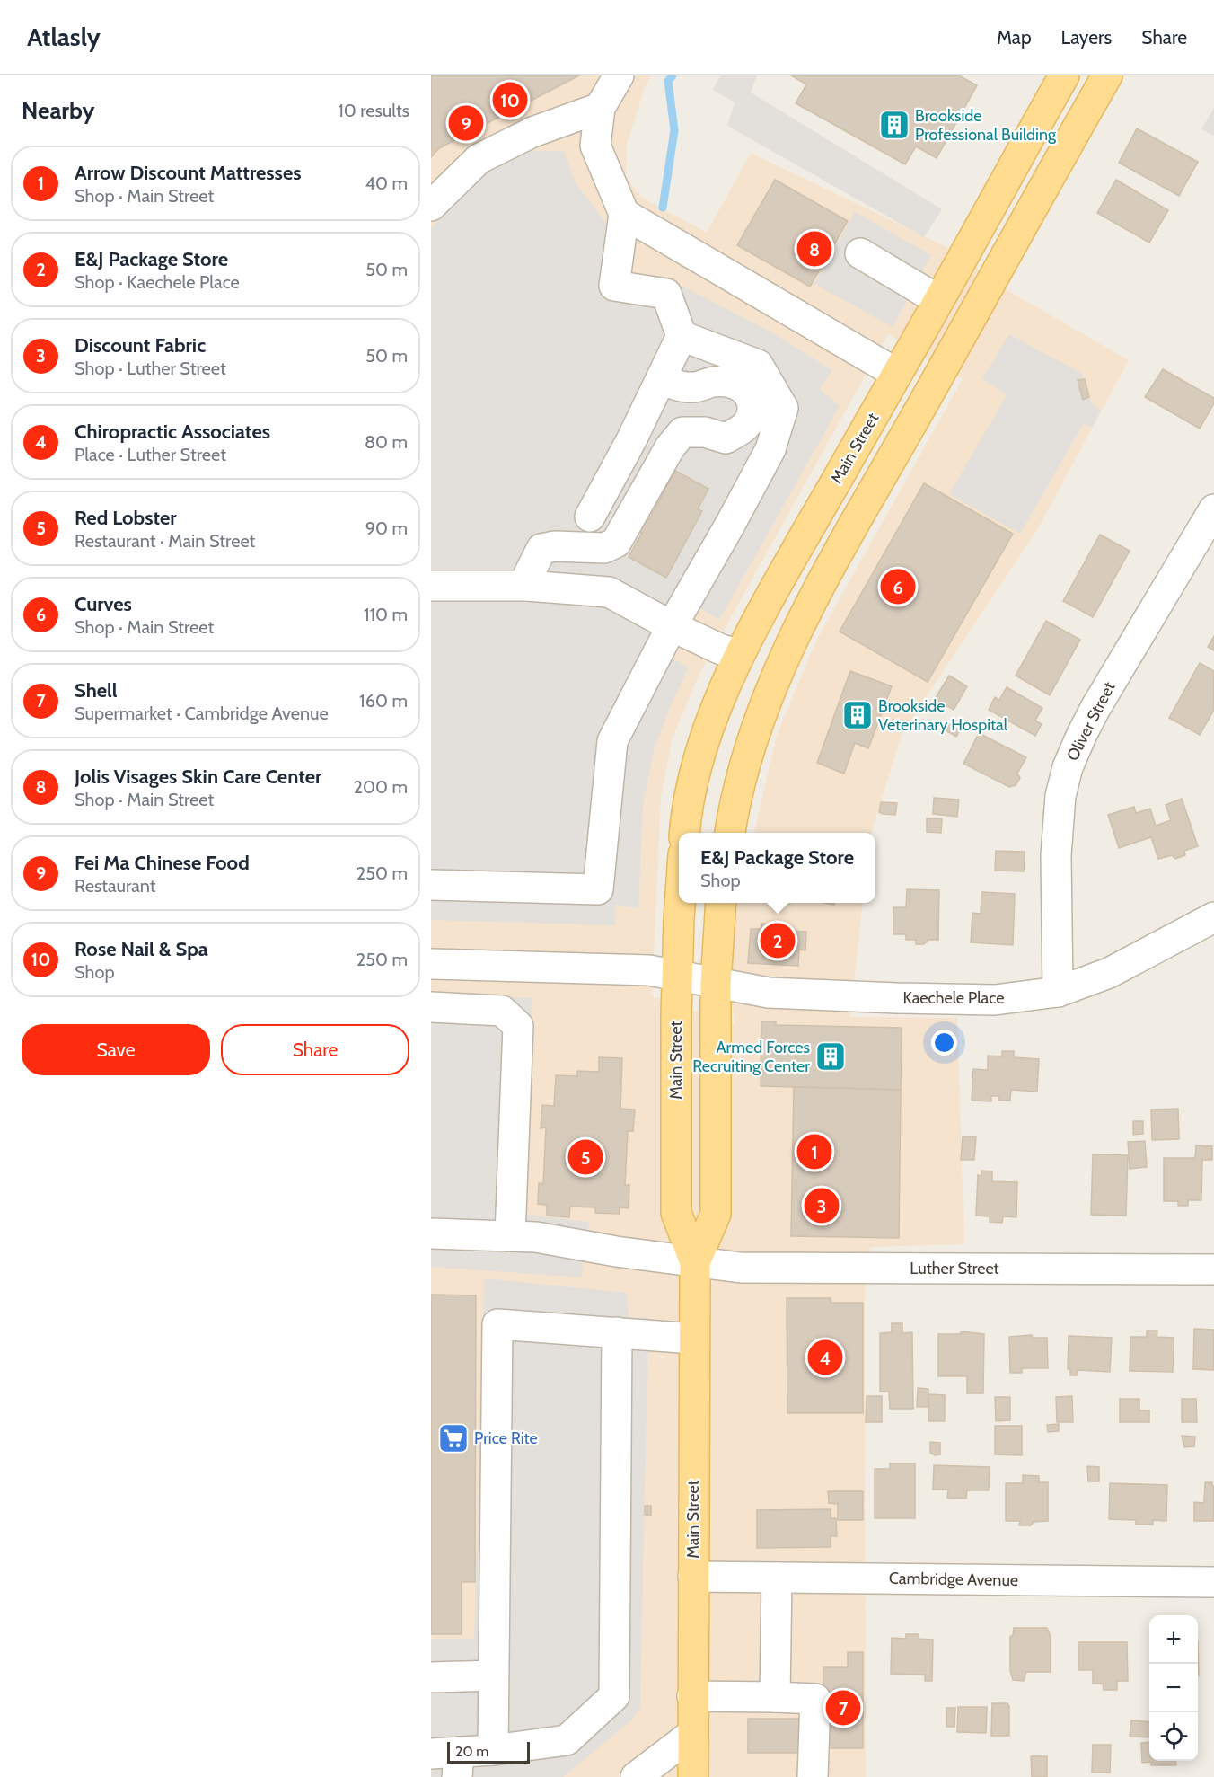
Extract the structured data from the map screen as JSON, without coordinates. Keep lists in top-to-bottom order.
{
  "streets": {
    "main road": ["Main Street"],
    "street": [
      "Oliver Street",
      "Kaechele Place",
      "Luther Street",
      "Cambridge Avenue"
    ]
  },
  "crossings": [
    ["Main Street", "Kaechele Place"],
    ["Main Street", "Luther Street"],
    ["Main Street", "Cambridge Avenue"],
    ["Oliver Street", "Kaechele Place"]
  ],
  "places": {
    "building": ["Brookside Professional Building", "Brookside Veterinary Hospital", "Armed Forces Recruiting Center"],
    "supermarket": ["Price Rite"]
  },
  "scale_bar": "20 m",
  "page": {
    "header": "Atlasly",
    "nav": ["Map", "Layers", "Share"],
    "heading": ["Nearby", "10 results"],
    "pins": [
      "10",
      "9",
      "8",
      "6",
      "2",
      "1",
      "5",
      "3",
      "4",
      "7"
    ],
    "list": [
      {
        "mark": "1",
        "name": "Arrow Discount Mattresses",
        "note": "Shop · Main Street",
        "value": "40 m"
      },
      {
        "mark": "2",
        "name": "E&J Package Store",
        "note": "Shop · Kaechele Place",
        "value": "50 m"
      },
      {
        "mark": "3",
        "name": "Discount Fabric",
        "note": "Shop · Luther Street",
        "value": "50 m"
      },
      {
        "mark": "4",
        "name": "Chiropractic Associates",
        "note": "Place · Luther Street",
        "value": "80 m"
      },
      {
        "mark": "5",
        "name": "Red Lobster",
        "note": "Restaurant · Main Street",
        "value": "90 m"
      },
      {
        "mark": "6",
        "name": "Curves",
        "note": "Shop · Main Street",
        "value": "110 m"
      },
      {
        "mark": "7",
        "name": "Shell",
        "note": "Supermarket · Cambridge Avenue",
        "value": "160 m"
      },
      {
        "mark": "8",
        "name": "Jolis Visages Skin Care Center",
        "note": "Shop · Main Street",
        "value": "200 m"
      },
      {
        "mark": "9",
        "name": "Fei Ma Chinese Food",
        "note": "Restaurant",
        "value": "250 m"
      },
      {
        "mark": "10",
        "name": "Rose Nail & Spa",
        "note": "Shop",
        "value": "250 m"
      }
    ],
    "popup": ["E&J Package Store", "Shop"],
    "buttons": ["Save", "Share"],
    "map_buttons": ["+", "−"],
    "scale": "20 m"
  }
}
